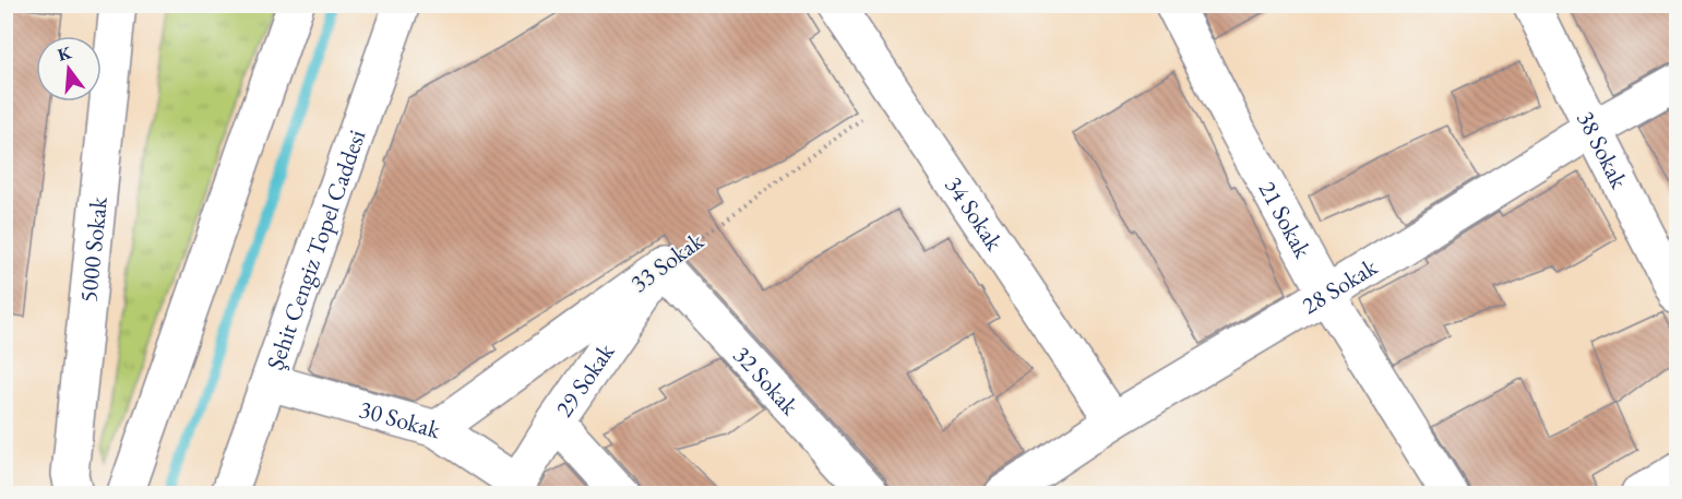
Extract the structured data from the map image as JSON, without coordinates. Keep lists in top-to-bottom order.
{
  "streets": {
    "street": [
      "38 Sokak",
      "34 Sokak",
      "21 Sokak",
      "5000 Sokak",
      "Şehit Cengiz Topel Caddesi",
      "33 Sokak",
      "28 Sokak",
      "29 Sokak",
      "32 Sokak",
      "30 Sokak"
    ]
  },
  "crossings": [
    ["38 Sokak", "28 Sokak"],
    ["34 Sokak", "33 Sokak"],
    ["34 Sokak", "28 Sokak"],
    ["21 Sokak", "28 Sokak"],
    ["Şehit Cengiz Topel Caddesi", "30 Sokak"],
    ["33 Sokak", "29 Sokak"],
    ["33 Sokak", "32 Sokak"],
    ["33 Sokak", "30 Sokak"],
    ["29 Sokak", "32 Sokak"],
    ["29 Sokak", "30 Sokak"]
  ],
  "north": "top"
}
